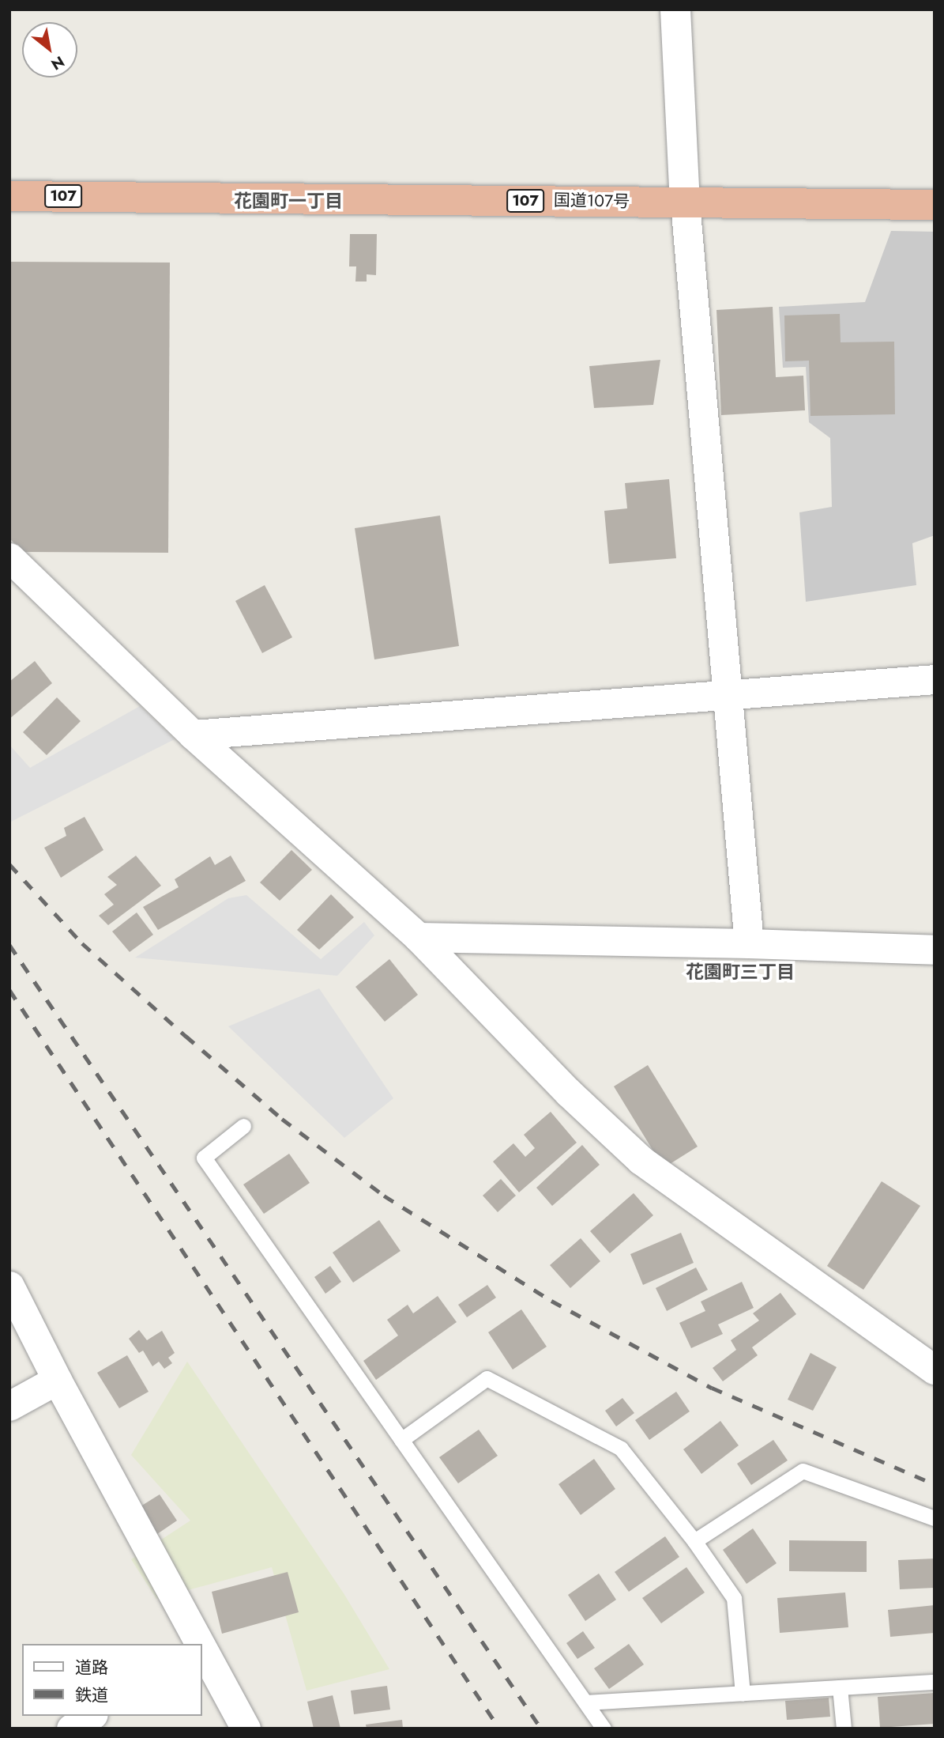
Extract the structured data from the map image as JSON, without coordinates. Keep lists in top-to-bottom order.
{
  "streets": {
    "highway": ["107", "国道107号"]
  },
  "districts": ["花園町一丁目", "花園町三丁目"],
  "legend": ["道路", "鉄道"],
  "north": "bottom right"
}
